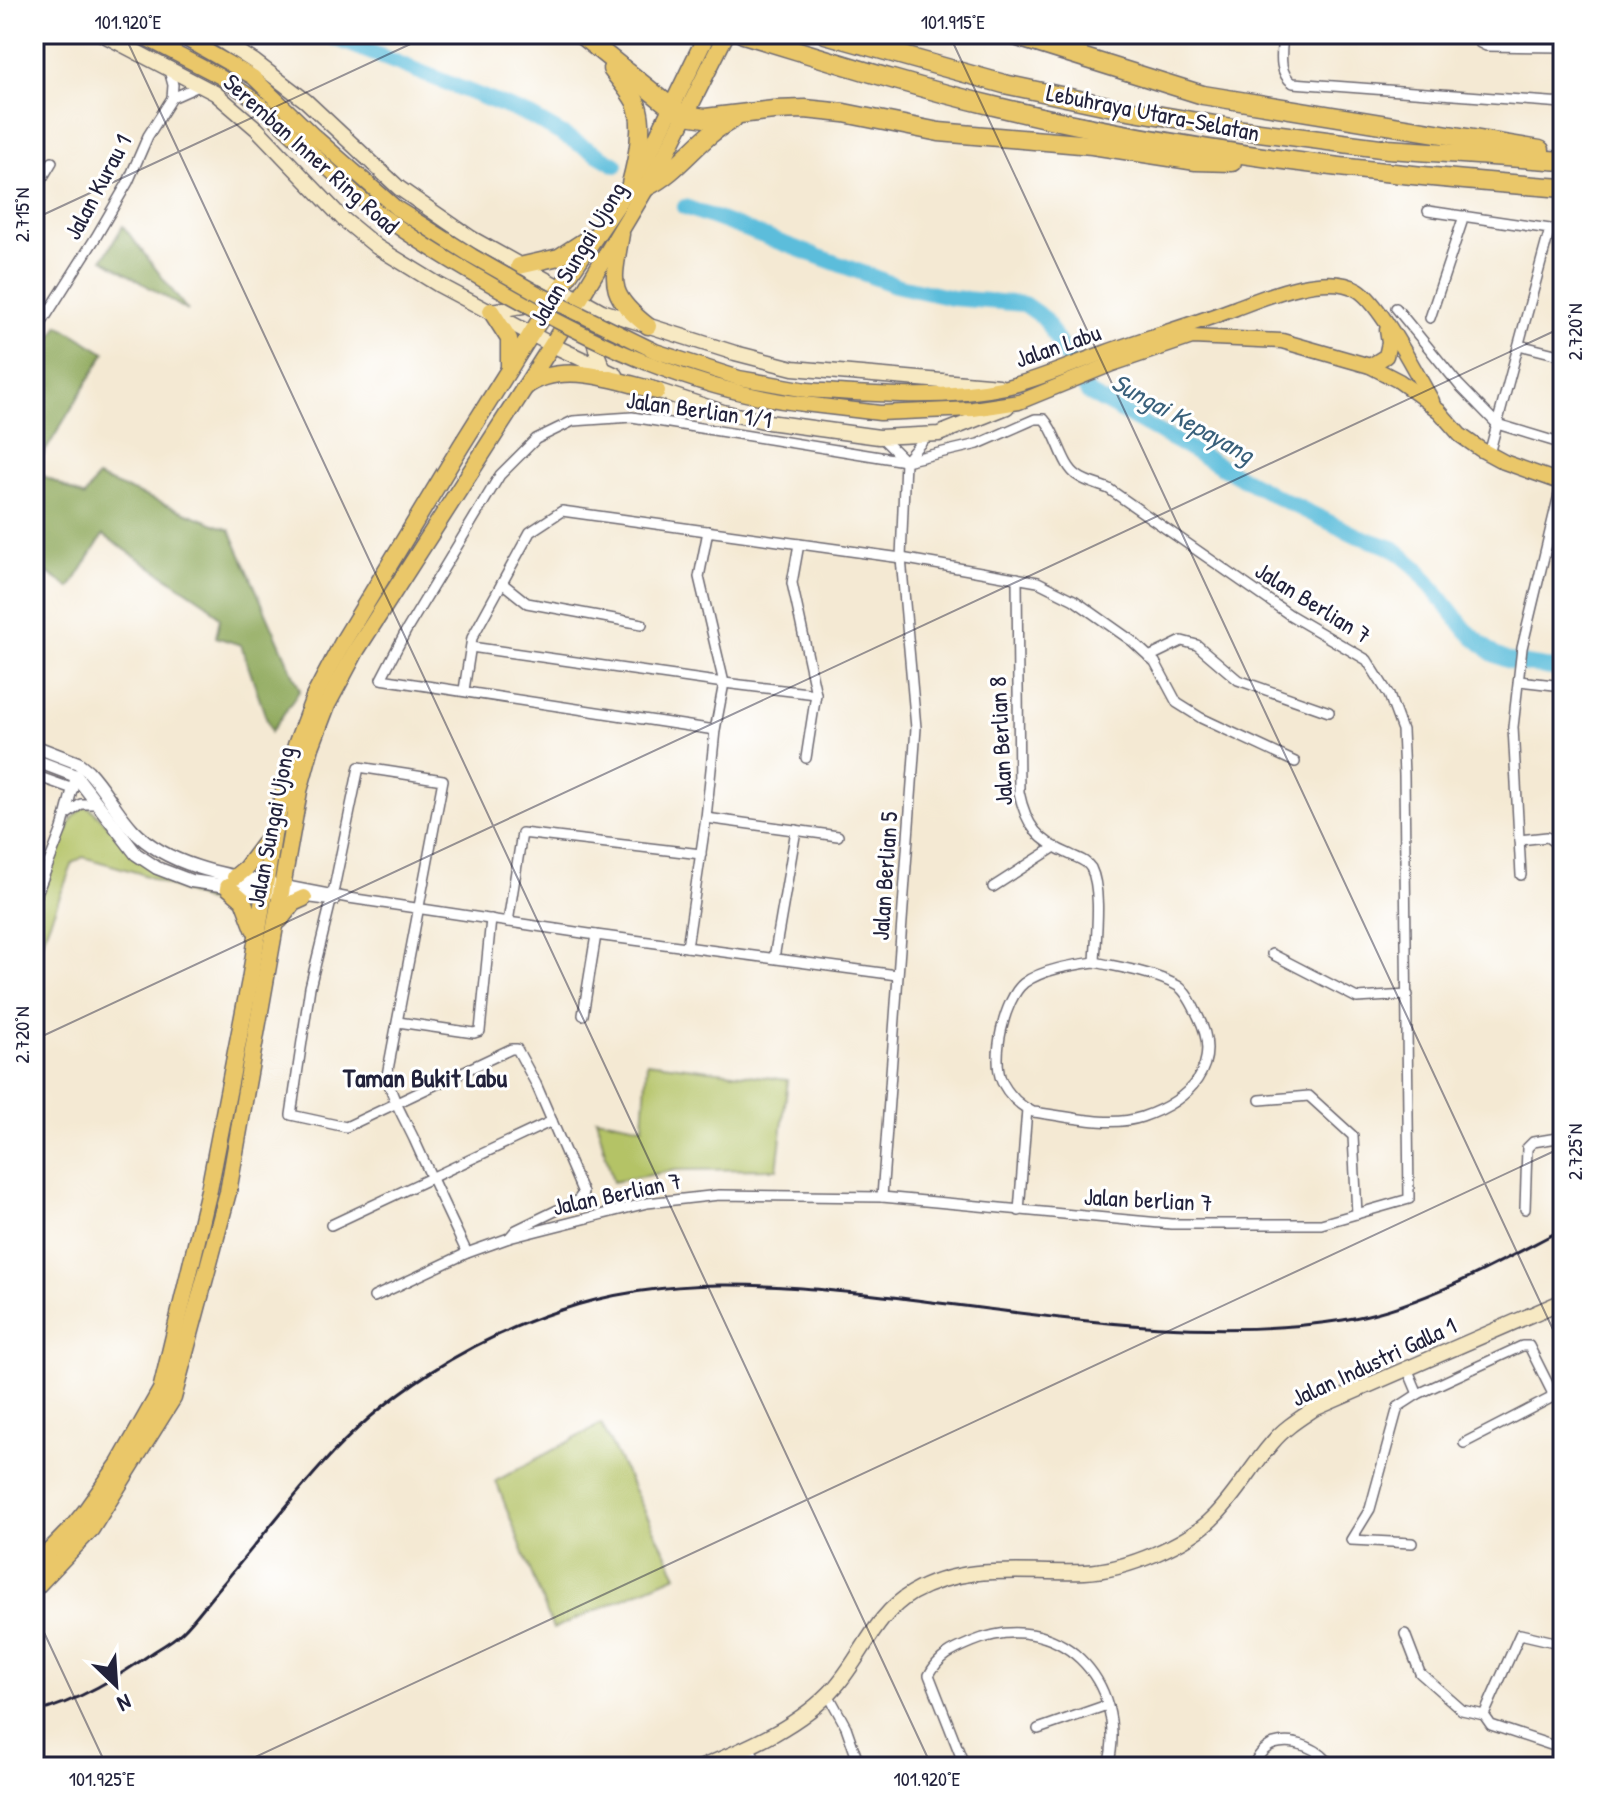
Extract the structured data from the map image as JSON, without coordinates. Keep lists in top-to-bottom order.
{
  "streets": {
    "highway": ["Lebuhraya Utara–Selatan", "Jalan Sungai Ujong"],
    "main road": ["Seremban Inner Ring Road", "Jalan Labu", "Jalan Industri Galla 1"],
    "street": [
      "Jalan Kurau 1",
      "Jalan Berlian 1/1",
      "Jalan Berlian 7",
      "Jalan Berlian 8",
      "Jalan Berlian 5",
      "Jalan berlian 7"
    ]
  },
  "crossings": [
    ["Seremban Inner Ring Road", "Jalan Sungai Ujong"],
    ["Seremban Inner Ring Road", "Jalan Labu"],
    ["Jalan Sungai Ujong", "Jalan Labu"],
    ["Jalan Berlian 1/1", "Jalan Berlian 7"],
    ["Jalan Berlian 1/1", "Jalan Berlian 5"],
    ["Jalan Berlian 7", "Jalan Berlian 5"],
    ["Jalan Berlian 7", "Jalan berlian 7"],
    ["Jalan Berlian 5", "Jalan berlian 7"]
  ],
  "districts": ["Taman Bukit Labu"],
  "water": ["Sungai Kepayang"],
  "north": "bottom right",
  "coordinates": [
    "101.920°E",
    "101.915°E",
    "2.715°N",
    "2.720°N",
    "2.725°N",
    "101.925°E"
  ]
}
